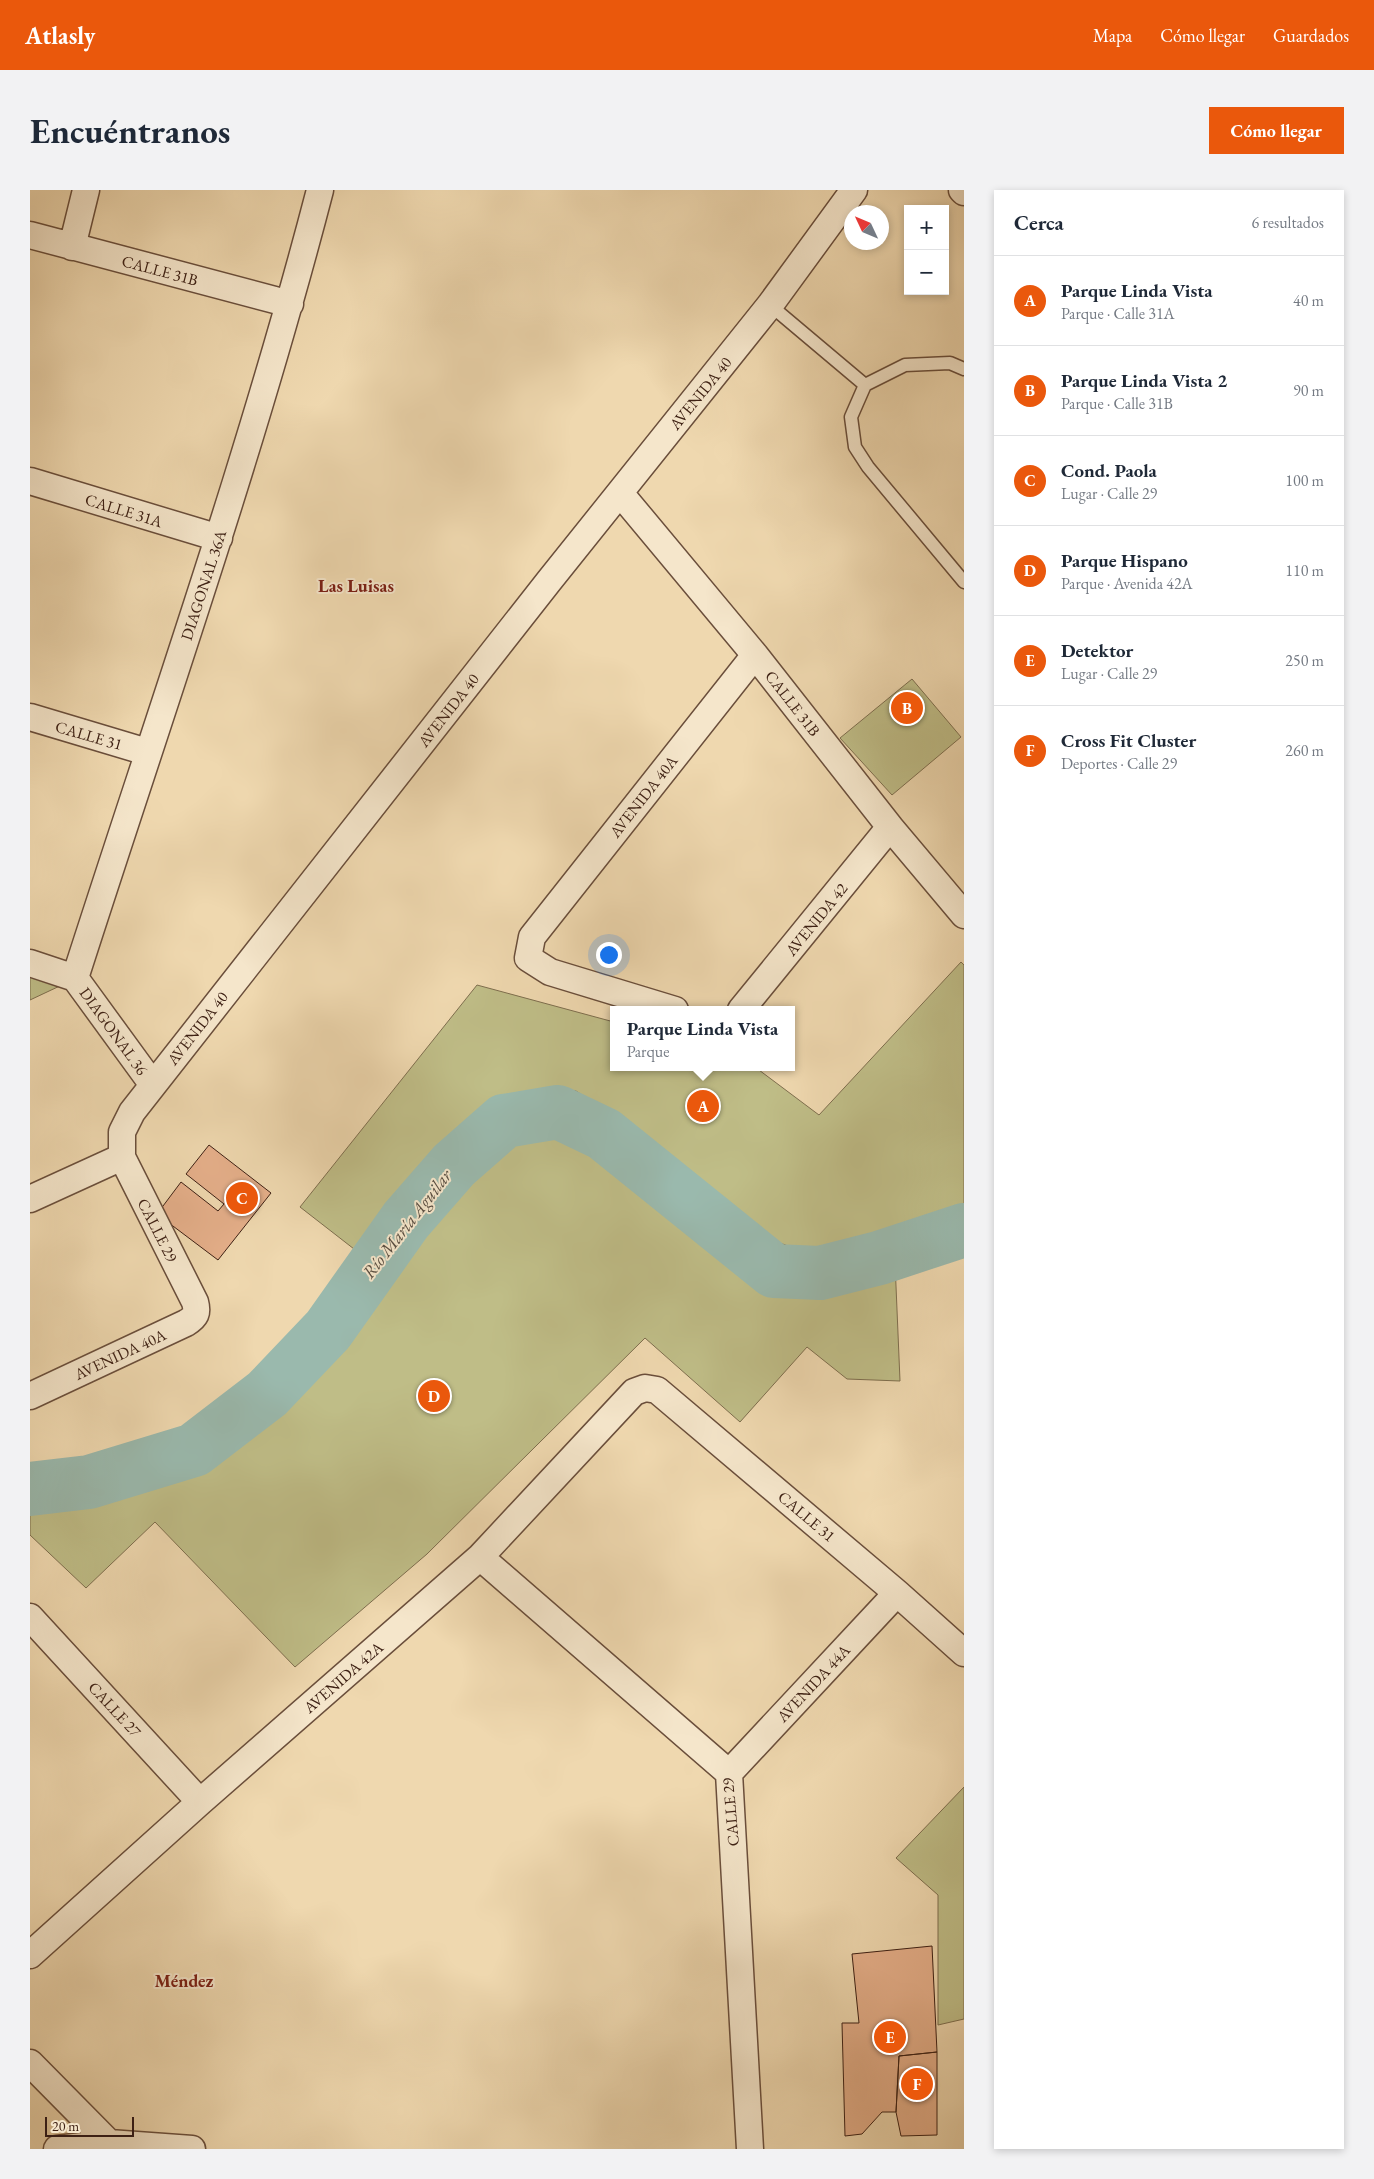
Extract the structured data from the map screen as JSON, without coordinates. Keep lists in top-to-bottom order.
{
  "streets": {
    "street": [
      "CALLE 31B",
      "AVENIDA 40",
      "CALLE 31A",
      "DIAGONAL 36A",
      "CALLE 31",
      "AVENIDA 40A",
      "AVENIDA 42",
      "DIAGONAL 36",
      "CALLE 29",
      "AVENIDA 42A",
      "AVENIDA 44A",
      "CALLE 27"
    ]
  },
  "crossings": [
    ["CALLE 31B", "AVENIDA 40"],
    ["CALLE 31B", "DIAGONAL 36A"],
    ["CALLE 31B", "AVENIDA 40A"],
    ["CALLE 31B", "AVENIDA 42"],
    ["AVENIDA 40", "DIAGONAL 36"],
    ["AVENIDA 40", "CALLE 29"],
    ["CALLE 31A", "DIAGONAL 36A"],
    ["DIAGONAL 36A", "CALLE 31"],
    ["DIAGONAL 36A", "DIAGONAL 36"],
    ["CALLE 31", "AVENIDA 42A"],
    ["CALLE 31", "AVENIDA 44A"],
    ["AVENIDA 40A", "CALLE 29"],
    ["CALLE 29", "AVENIDA 42A"],
    ["CALLE 29", "AVENIDA 44A"],
    ["AVENIDA 42A", "CALLE 27"]
  ],
  "districts": ["Las Luisas", "Méndez"],
  "water": ["Río María Aguilar"],
  "scale_bar": "20 m",
  "north": "top left",
  "page": {
    "header": "Atlasly",
    "nav": ["Mapa", "Cómo llegar", "Guardados"],
    "buttons": "Cómo llegar",
    "title": "Encuéntranos",
    "heading": ["Cerca", "6 resultados"],
    "map_buttons": ["+", "−"],
    "list": [
      {
        "mark": "A",
        "name": "Parque Linda Vista",
        "note": "Parque · Calle 31A",
        "value": "40 m"
      },
      {
        "mark": "B",
        "name": "Parque Linda Vista 2",
        "note": "Parque · Calle 31B",
        "value": "90 m"
      },
      {
        "mark": "C",
        "name": "Cond. Paola",
        "note": "Lugar · Calle 29",
        "value": "100 m"
      },
      {
        "mark": "D",
        "name": "Parque Hispano",
        "note": "Parque · Avenida 42A",
        "value": "110 m"
      },
      {
        "mark": "E",
        "name": "Detektor",
        "note": "Lugar · Calle 29",
        "value": "250 m"
      },
      {
        "mark": "F",
        "name": "Cross Fit Cluster",
        "note": "Deportes · Calle 29",
        "value": "260 m"
      }
    ],
    "pins": [
      "B",
      "A",
      "C",
      "D",
      "E",
      "F"
    ],
    "popup": ["Parque Linda Vista", "Parque"],
    "scale": "20 m"
  }
}
